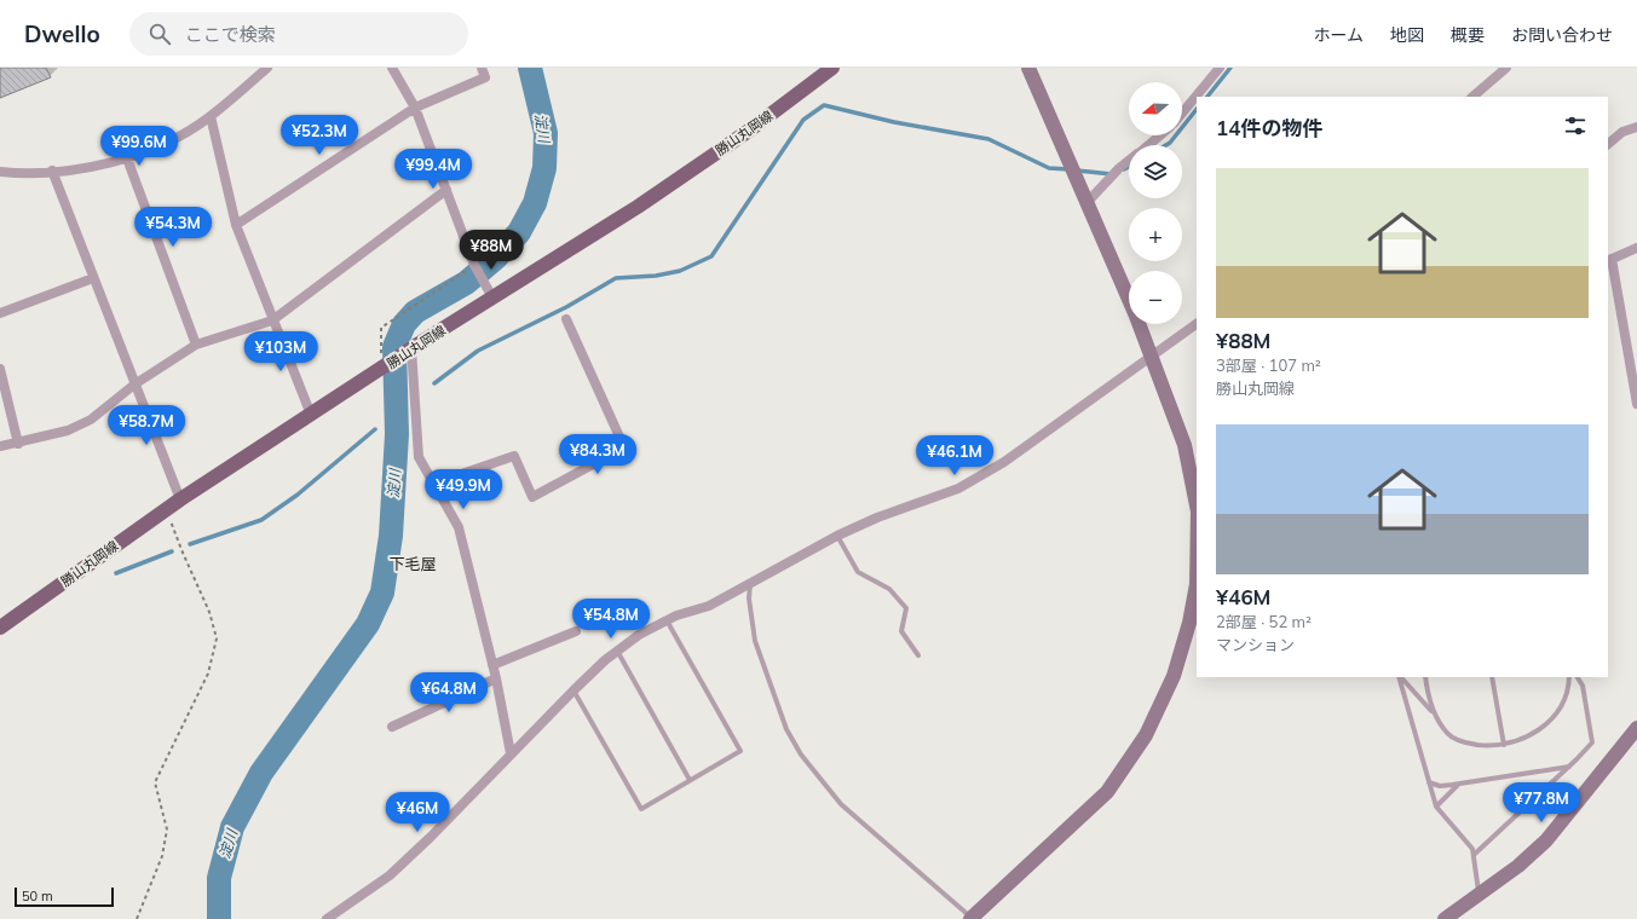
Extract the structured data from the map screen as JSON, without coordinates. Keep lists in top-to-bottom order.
{
  "streets": {
    "main road": ["勝山丸岡線"]
  },
  "districts": ["下毛屋"],
  "water": ["淀川"],
  "scale_bar": "50 m",
  "north": "left",
  "page": {
    "header": "Dwello",
    "search": "ここで検索",
    "nav": [
      "ホーム",
      "地図",
      "概要",
      "お問い合わせ"
    ],
    "map_buttons": ["+", "−"],
    "heading": "14件の物件",
    "price": [
      "¥52.3M",
      "¥99.6M",
      "¥99.4M",
      "¥54.3M",
      "¥88M",
      "¥103M",
      "¥58.7M",
      "¥84.3M",
      "¥46.1M",
      "¥49.9M",
      "¥54.8M",
      "¥64.8M",
      "¥77.8M",
      "¥46M"
    ],
    "list": [
      {
        "name": "¥88M",
        "note": "3部屋 · 107 m² · 勝山丸岡線"
      },
      {
        "name": "¥46M",
        "note": "2部屋 · 52 m² · マンション"
      }
    ],
    "scale": "50 m"
  }
}
